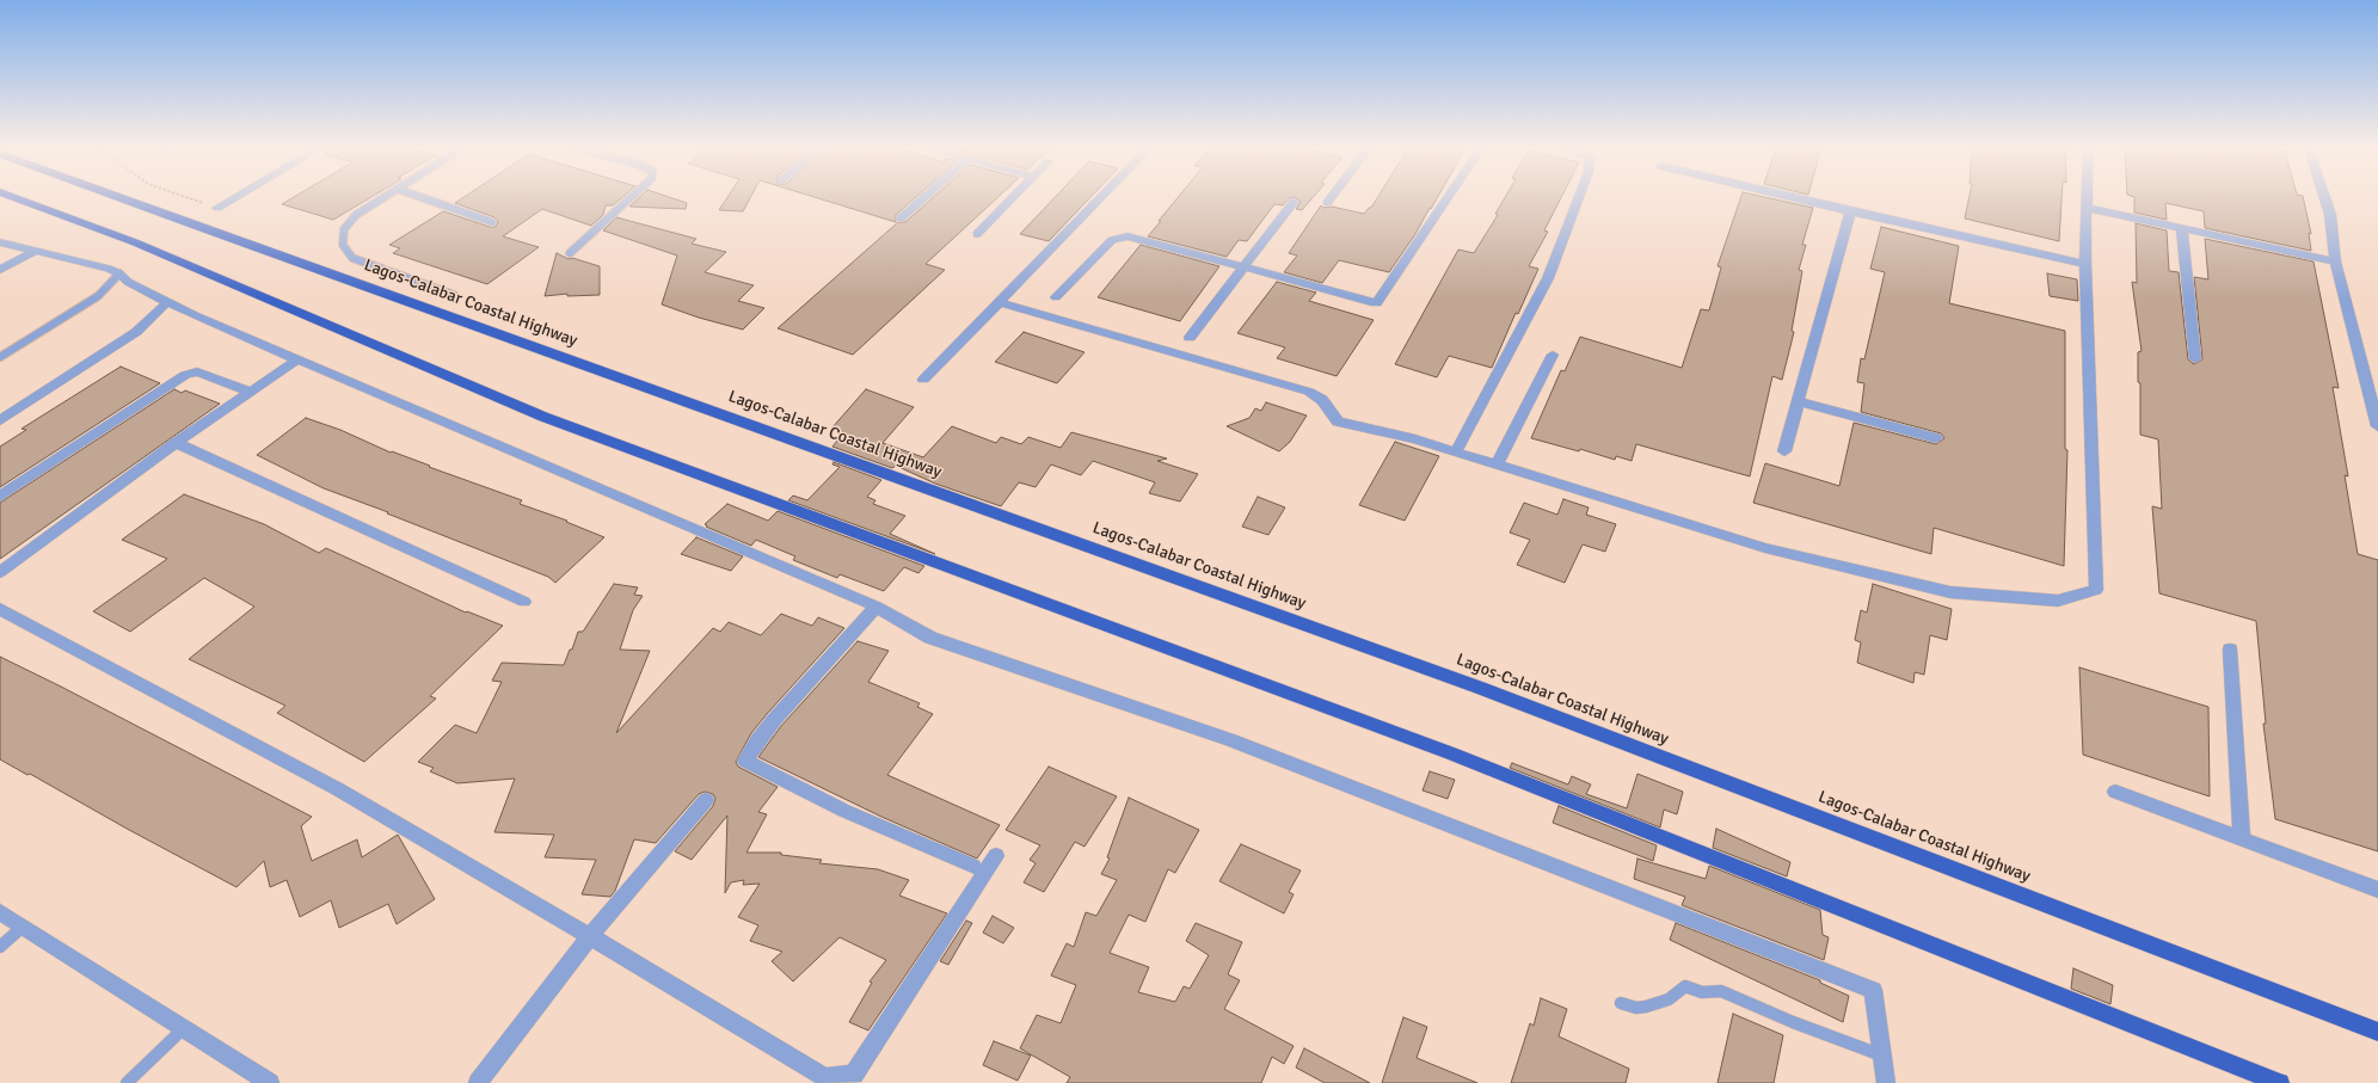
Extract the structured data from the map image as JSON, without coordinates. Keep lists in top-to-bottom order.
{
  "streets": {
    "highway": ["Lagos-Calabar Coastal Highway"]
  }
}
